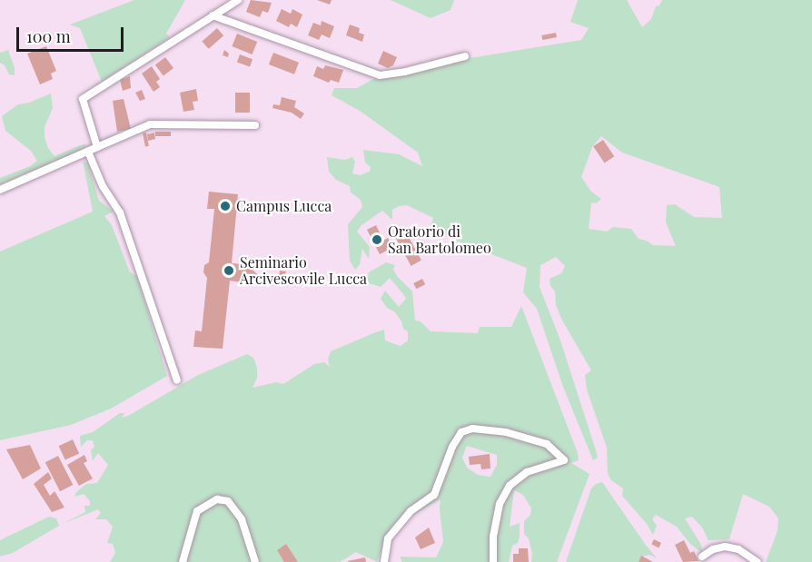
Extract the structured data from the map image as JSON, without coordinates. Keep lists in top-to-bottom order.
{
  "places": ["Campus Lucca", "Oratorio di San Bartolomeo", "Seminario Arcivescovile Lucca"],
  "scale_bar": "100 m"
}
